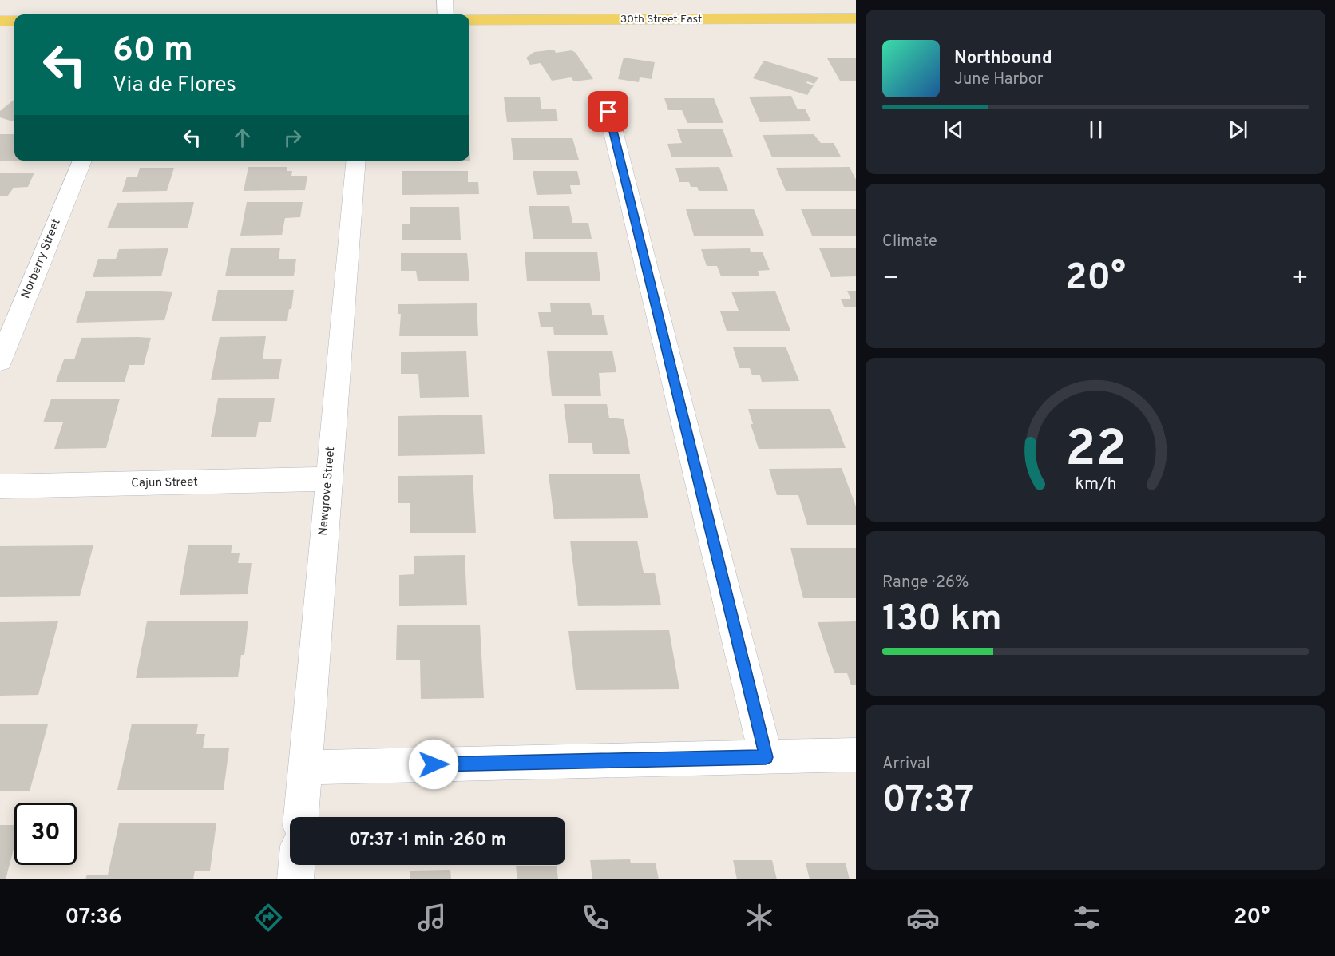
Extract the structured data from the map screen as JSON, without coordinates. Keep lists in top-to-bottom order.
{
  "streets": {
    "main road": ["30th Street East"],
    "street": ["Norberry Street", "Cajun Street", "Newgrove Street"]
  },
  "crossings": [
    ["Cajun Street", "Newgrove Street"]
  ],
  "page": {
    "turn": ["60 m", "Via de Flores"],
    "song": ["Northbound", "June Harbor"],
    "tile": [
      "Climate",
      ["Range · 26%", "130 km"],
      ["Arrival", "07:37"]
    ],
    "heat": ["−", "20°", "+"],
    "limit": "30",
    "trip": "07:37 · 1 min · 260 m",
    "tabs": ["07:36", "20°"],
    "gauge": ["22", "km/h"]
  }
}
